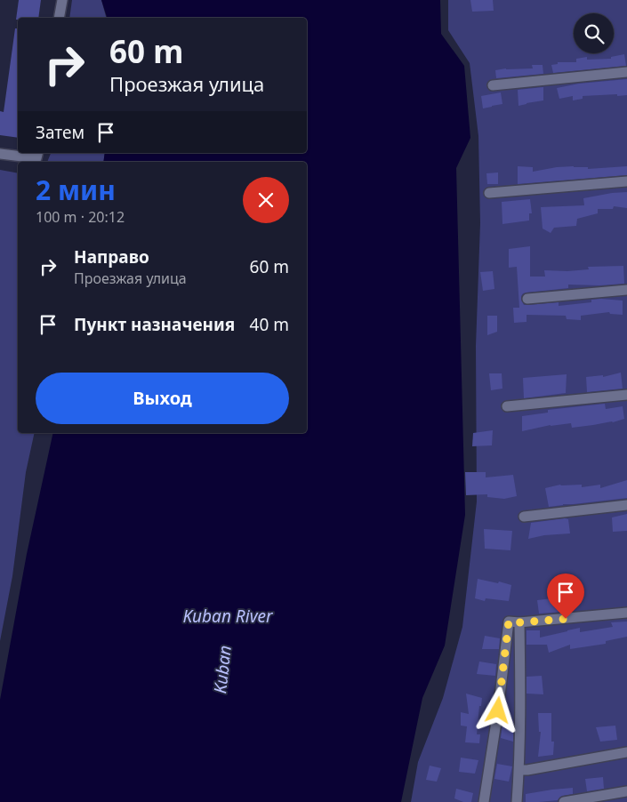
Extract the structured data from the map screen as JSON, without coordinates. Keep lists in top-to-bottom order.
{
  "water": ["Kuban River", "Kuban"],
  "page": {
    "turn": ["60 m", "Проезжая улица"],
    "then": "Затем",
    "heading": ["2 мин", "100 m · 20:12"],
    "list": [
      {
        "name": "Направо",
        "note": "Проезжая улица",
        "value": "60 m"
      },
      {
        "name": "Пункт назначения",
        "value": "40 m"
      }
    ],
    "buttons": "Выход"
  }
}
